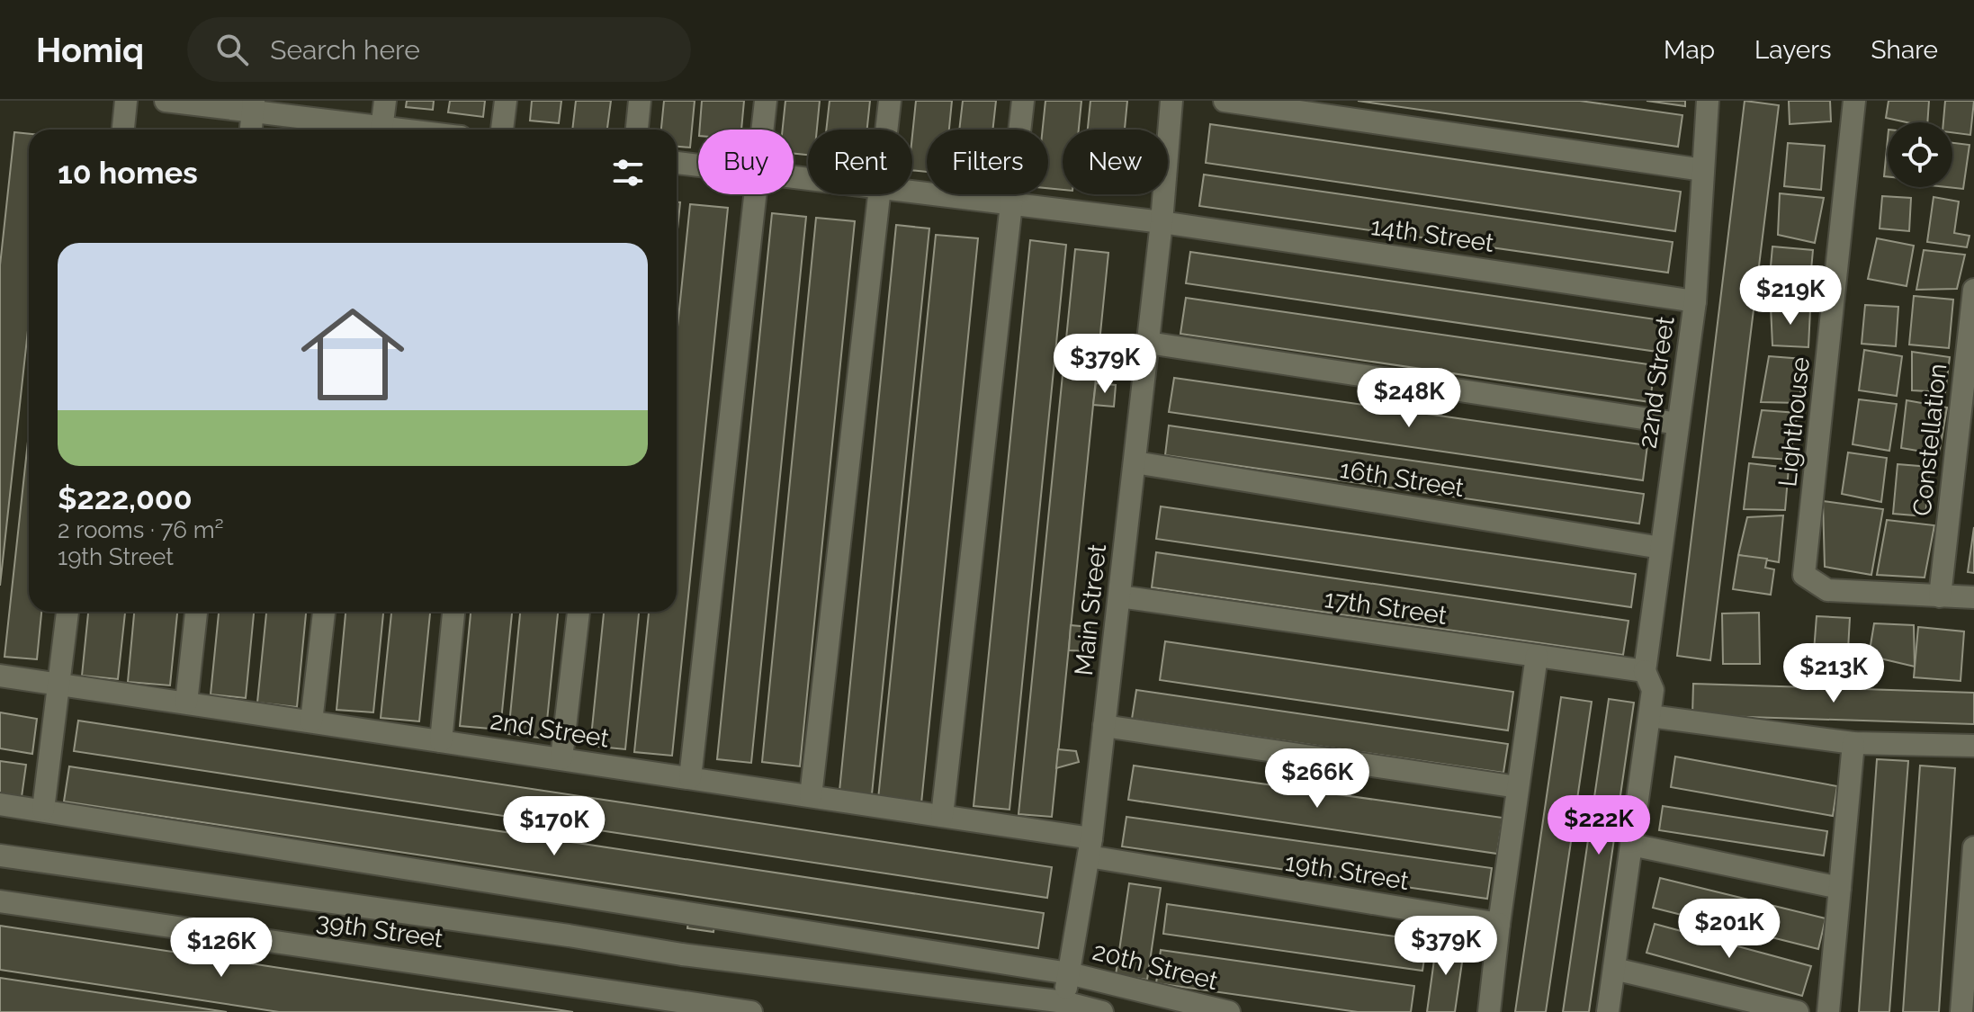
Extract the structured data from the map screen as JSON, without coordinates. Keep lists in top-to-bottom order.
{
  "streets": {
    "street": [
      "14th Street",
      "22nd Street",
      "Lighthouse",
      "Constellation",
      "16th Street",
      "17th Street",
      "Main Street",
      "2nd Street",
      "19th Street",
      "39th Street",
      "20th Street"
    ]
  },
  "crossings": [
    ["14th Street", "22nd Street"],
    ["14th Street", "Main Street"],
    ["22nd Street", "16th Street"],
    ["22nd Street", "17th Street"],
    ["Lighthouse", "Constellation"],
    ["16th Street", "Main Street"],
    ["17th Street", "Main Street"],
    ["Main Street", "2nd Street"],
    ["Main Street", "19th Street"],
    ["Main Street", "20th Street"],
    ["2nd Street", "19th Street"]
  ],
  "page": {
    "header": "Homiq",
    "search": "Search here",
    "nav": ["Map", "Layers", "Share"],
    "chip": [
      "Buy",
      "Rent",
      "Filters",
      "New"
    ],
    "heading": "10 homes",
    "list": [
      {
        "name": "$222,000",
        "note": "2 rooms · 76 m² · 19th Street"
      }
    ],
    "price": [
      "$219K",
      "$379K",
      "$248K",
      "$213K",
      "$266K",
      "$222K",
      "$170K",
      "$201K",
      "$379K",
      "$126K"
    ]
  }
}
